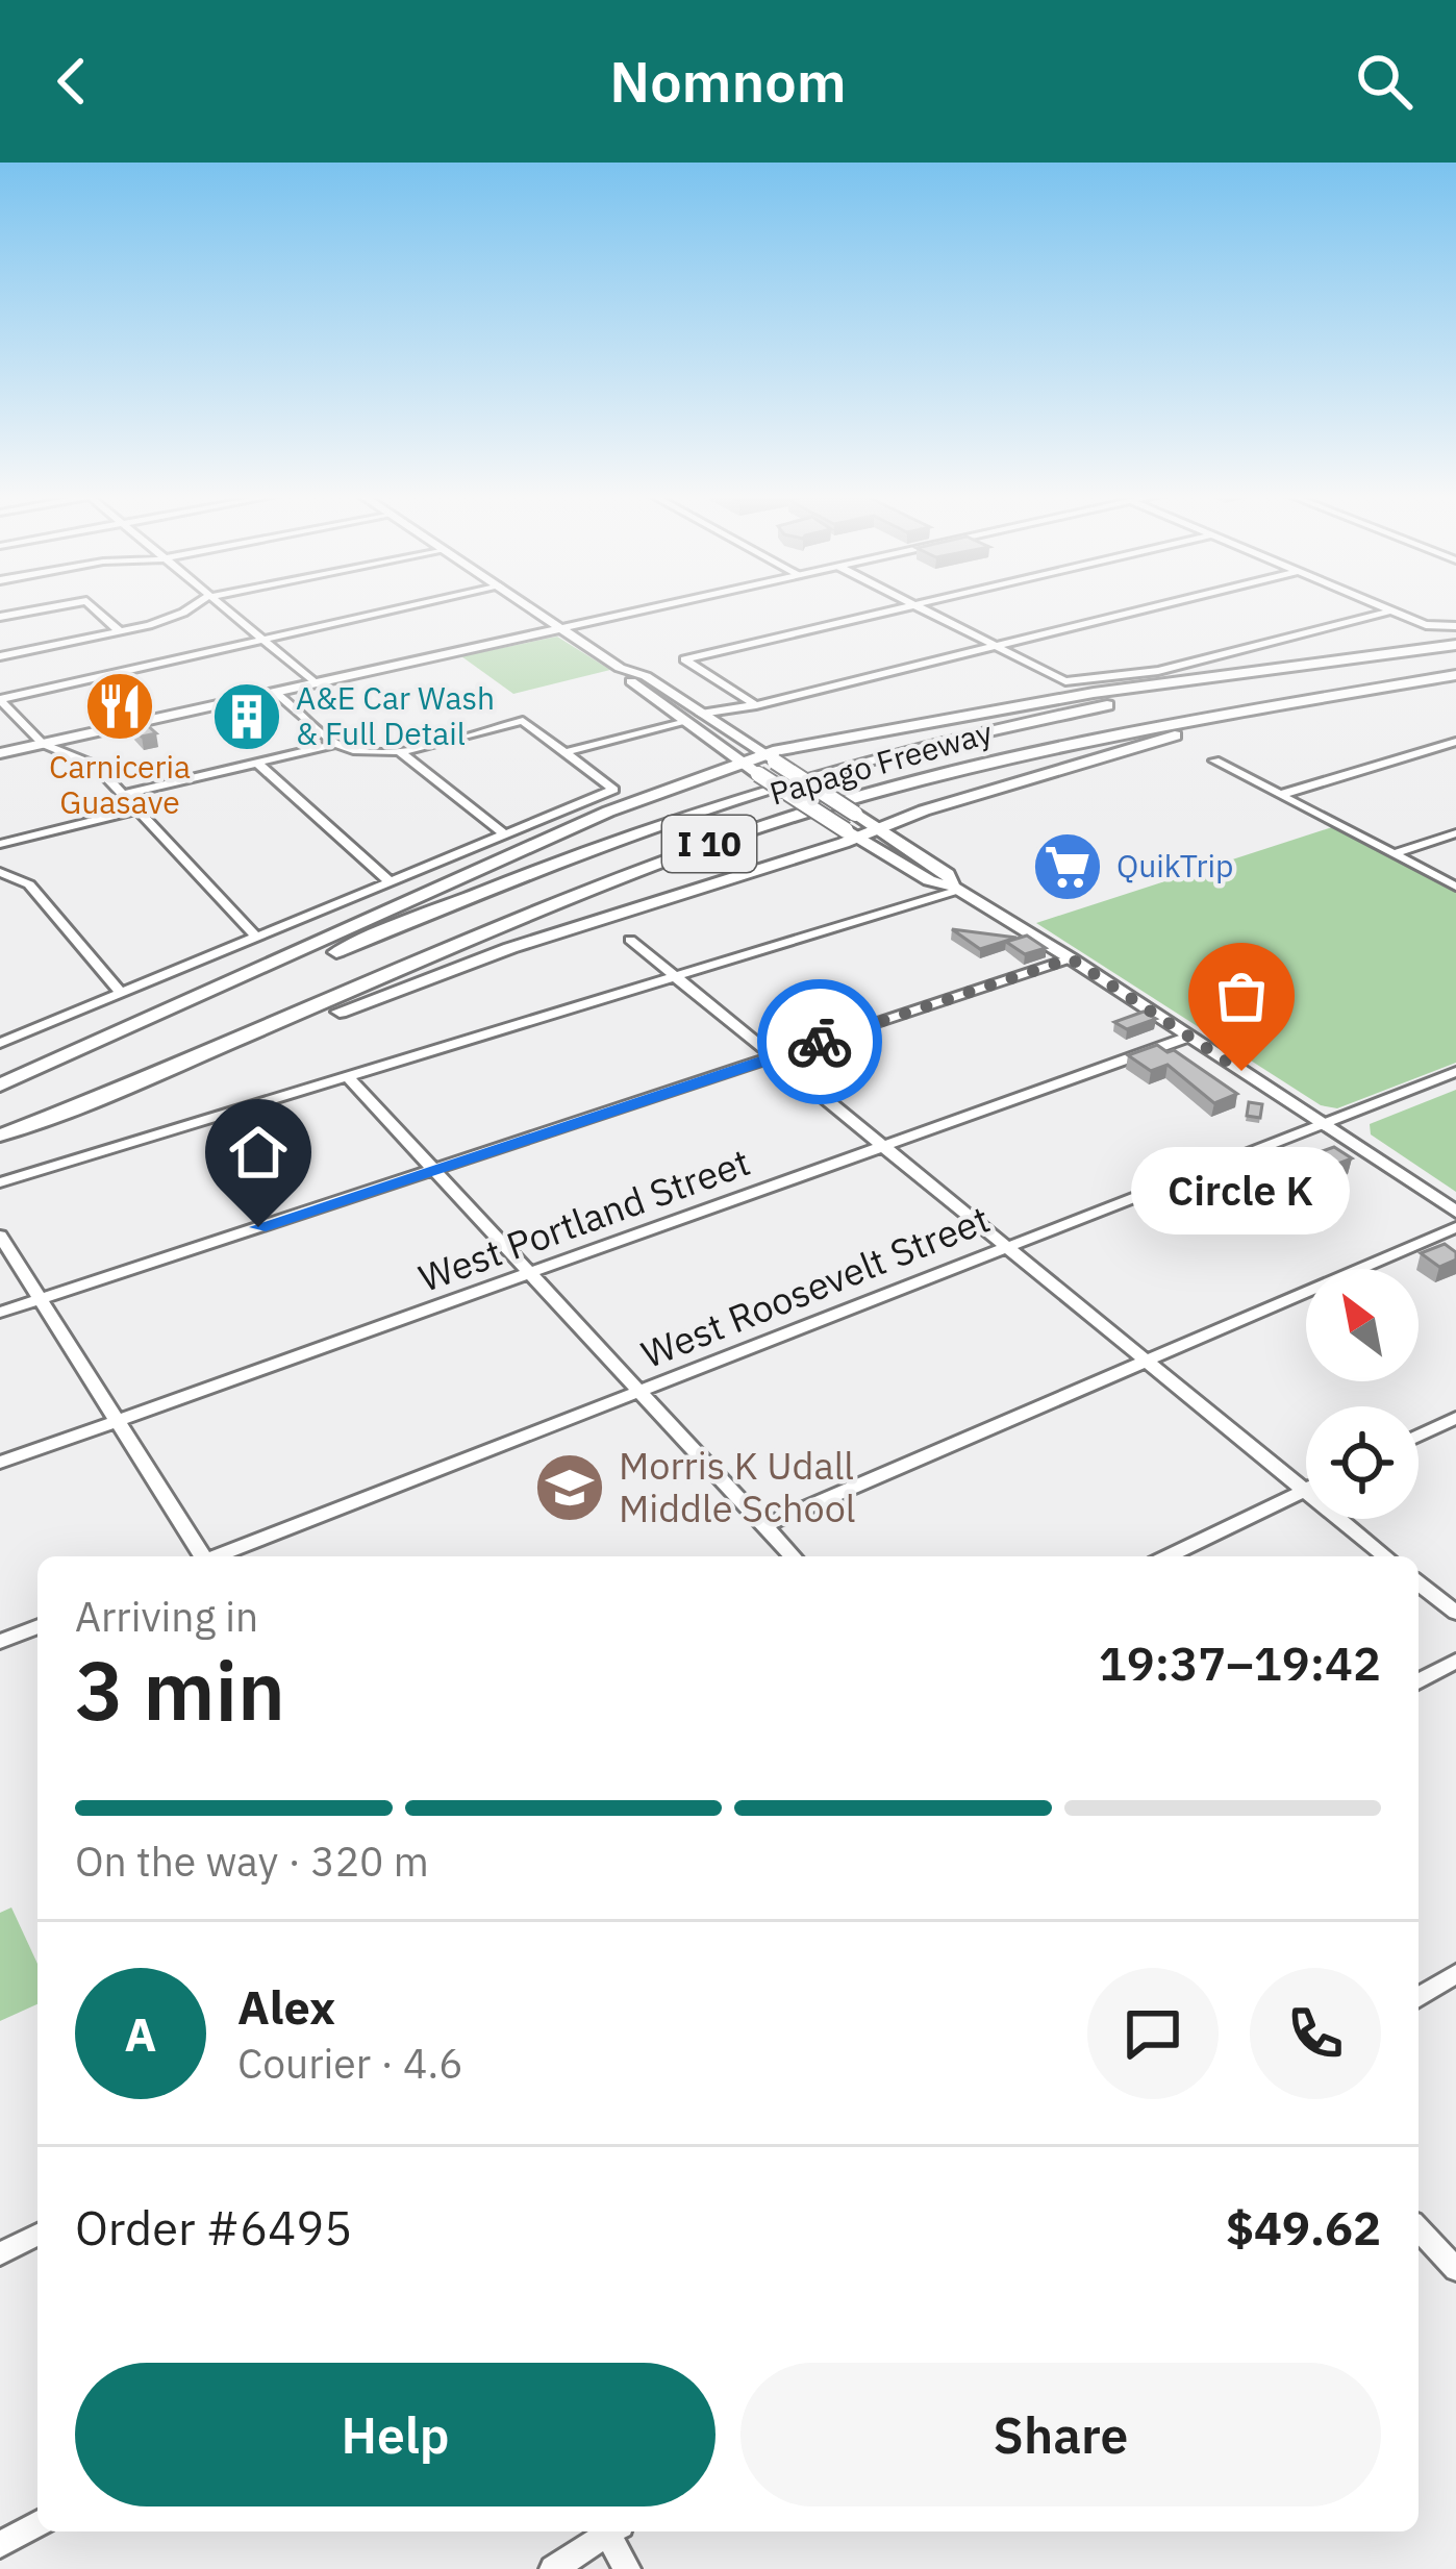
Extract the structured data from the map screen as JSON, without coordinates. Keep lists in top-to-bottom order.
{
  "streets": {
    "highway": ["Papago Freeway", "I 10"],
    "street": ["West Portland Street", "West Roosevelt Street"]
  },
  "places": {
    "restaurant": ["Carniceria Guasave"],
    "building": ["A&E Car Wash & Full Detail"],
    "supermarket": ["QuikTrip"],
    "other": ["Circle K"],
    "school or university": ["Morris K Udall Middle School"]
  },
  "north": "top left",
  "page": {
    "header": "Nomnom",
    "bubble": "Circle K",
    "heading": ["3 min", "Arriving in", "19:37–19:42"],
    "panel": [
      "Alex",
      "Courier · 4.6",
      "Order #6495",
      "$49.62"
    ],
    "bar": "On the way · 320 m",
    "round": "A",
    "buttons": ["Help", "Share"]
  }
}
